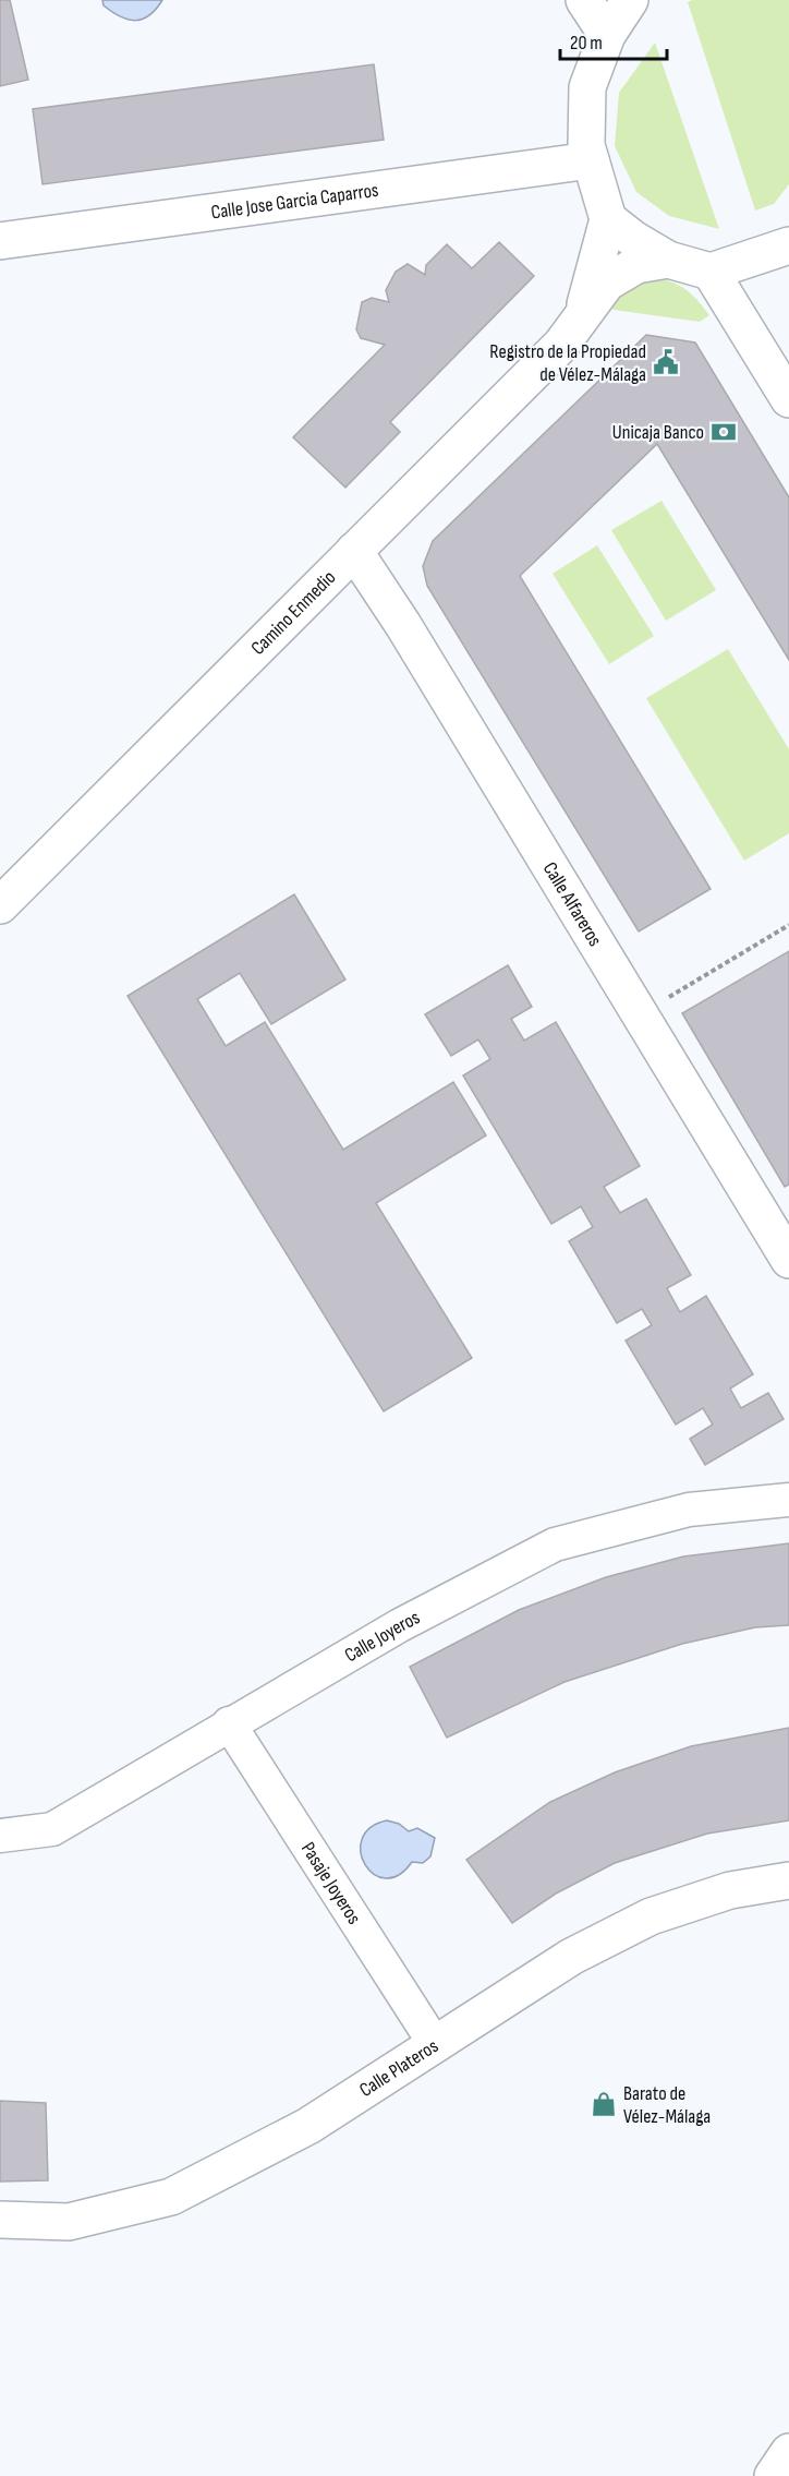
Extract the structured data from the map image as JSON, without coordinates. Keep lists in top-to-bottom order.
{
  "streets": {
    "street": [
      "Calle Jose Garcia Caparros",
      "Camino Enmedio",
      "Calle Alfareros",
      "Calle Joyeros",
      "Pasaje Joyeros",
      "Calle Plateros"
    ]
  },
  "crossings": [
    ["Camino Enmedio", "Calle Alfareros"],
    ["Calle Joyeros", "Pasaje Joyeros"],
    ["Pasaje Joyeros", "Calle Plateros"]
  ],
  "places": {
    "public building": ["Registro de la Propiedad de Vélez-Málaga"],
    "bank": ["Unicaja Banco"],
    "shop": ["Barato de Vélez-Málaga"]
  },
  "scale_bar": "20 m"
}
